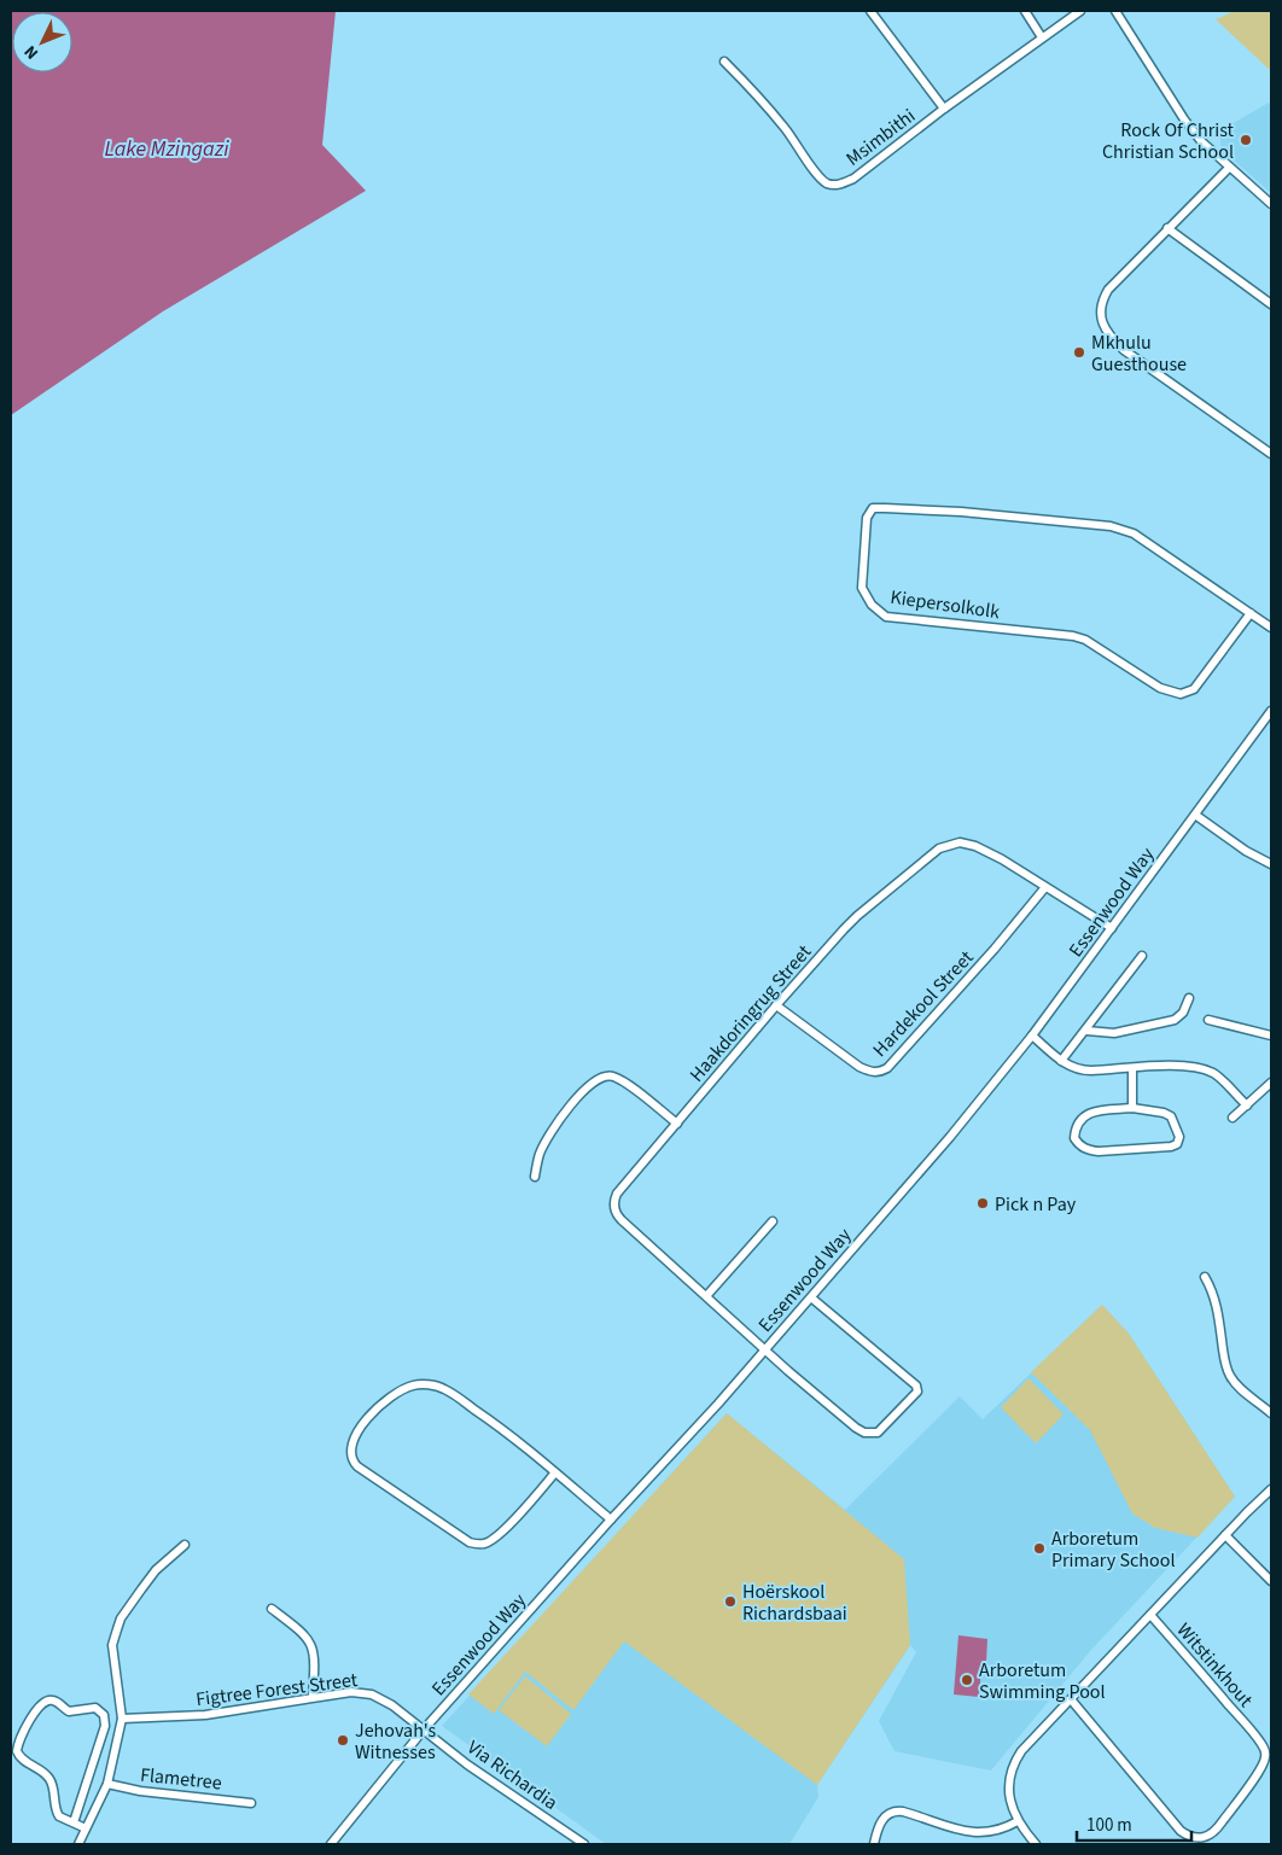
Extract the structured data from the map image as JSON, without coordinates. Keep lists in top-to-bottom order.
{
  "streets": {
    "street": [
      "Msimbithi",
      "Kiepersolkolk",
      "Essenwood Way",
      "Hardekool Street",
      "Haakdoringrug Street",
      "Witstinkhout",
      "Figtree Forest Street",
      "Via Richardia",
      "Flametree"
    ]
  },
  "crossings": [
    ["Essenwood Way", "Haakdoringrug Street"],
    ["Essenwood Way", "Figtree Forest Street"],
    ["Essenwood Way", "Via Richardia"],
    ["Hardekool Street", "Haakdoringrug Street"],
    ["Figtree Forest Street", "Via Richardia"]
  ],
  "water": ["Lake Mzingazi"],
  "places": [
    "Rock Of Christ Christian School",
    "Mkhulu Guesthouse",
    "Pick n Pay",
    "Arboretum Primary School",
    "Hoërskool Richardsbaai",
    "Arboretum Swimming Pool",
    "Jehovah's Witnesses"
  ],
  "scale_bar": "100 m",
  "north": "bottom left"
}
